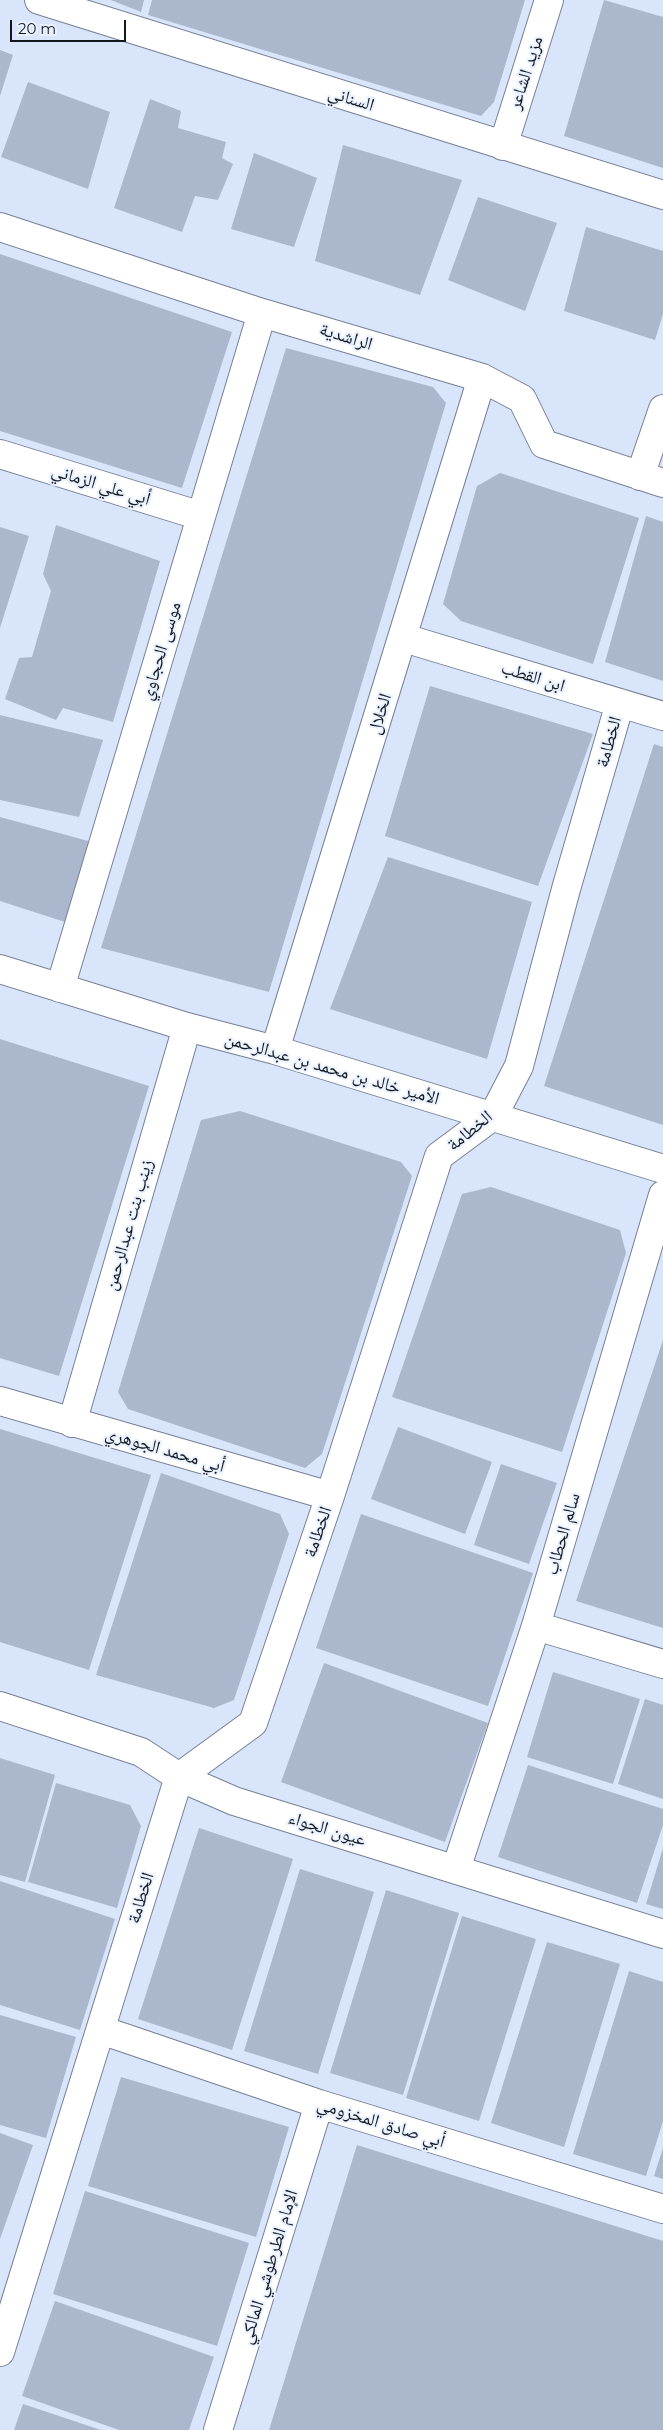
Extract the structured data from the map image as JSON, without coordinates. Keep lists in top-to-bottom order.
{
  "streets": {
    "street": [
      "مزيد الشاعر",
      "السناني",
      "الراشدية",
      "أبي علي الزماني",
      "موسى الحجاوي",
      "ابن القطب",
      "الخلال",
      "الخطامة",
      "الأمير خالد بن محمد بن عبدالرحمن",
      "زينب بنت عبدالرحمن",
      "أبي محمد الجوهري",
      "سالم الحطاب",
      "عيون الجواء",
      "أبي صادق المخزومي",
      "الإمام الطرطوشي المالكي"
    ]
  },
  "crossings": [
    ["مزيد الشاعر", "السناني"],
    ["الراشدية", "موسى الحجاوي"],
    ["الراشدية", "الخلال"],
    ["أبي علي الزماني", "موسى الحجاوي"],
    ["موسى الحجاوي", "الأمير خالد بن محمد بن عبدالرحمن"],
    ["ابن القطب", "الخلال"],
    ["ابن القطب", "الخطامة"],
    ["الخلال", "الأمير خالد بن محمد بن عبدالرحمن"],
    ["الخطامة", "الأمير خالد بن محمد بن عبدالرحمن"],
    ["الخطامة", "أبي محمد الجوهري"],
    ["الخطامة", "عيون الجواء"],
    ["الخطامة", "أبي صادق المخزومي"],
    ["الأمير خالد بن محمد بن عبدالرحمن", "زينب بنت عبدالرحمن"],
    ["زينب بنت عبدالرحمن", "أبي محمد الجوهري"],
    ["سالم الحطاب", "عيون الجواء"],
    ["أبي صادق المخزومي", "الإمام الطرطوشي المالكي"]
  ],
  "scale_bar": "20 m"
}
